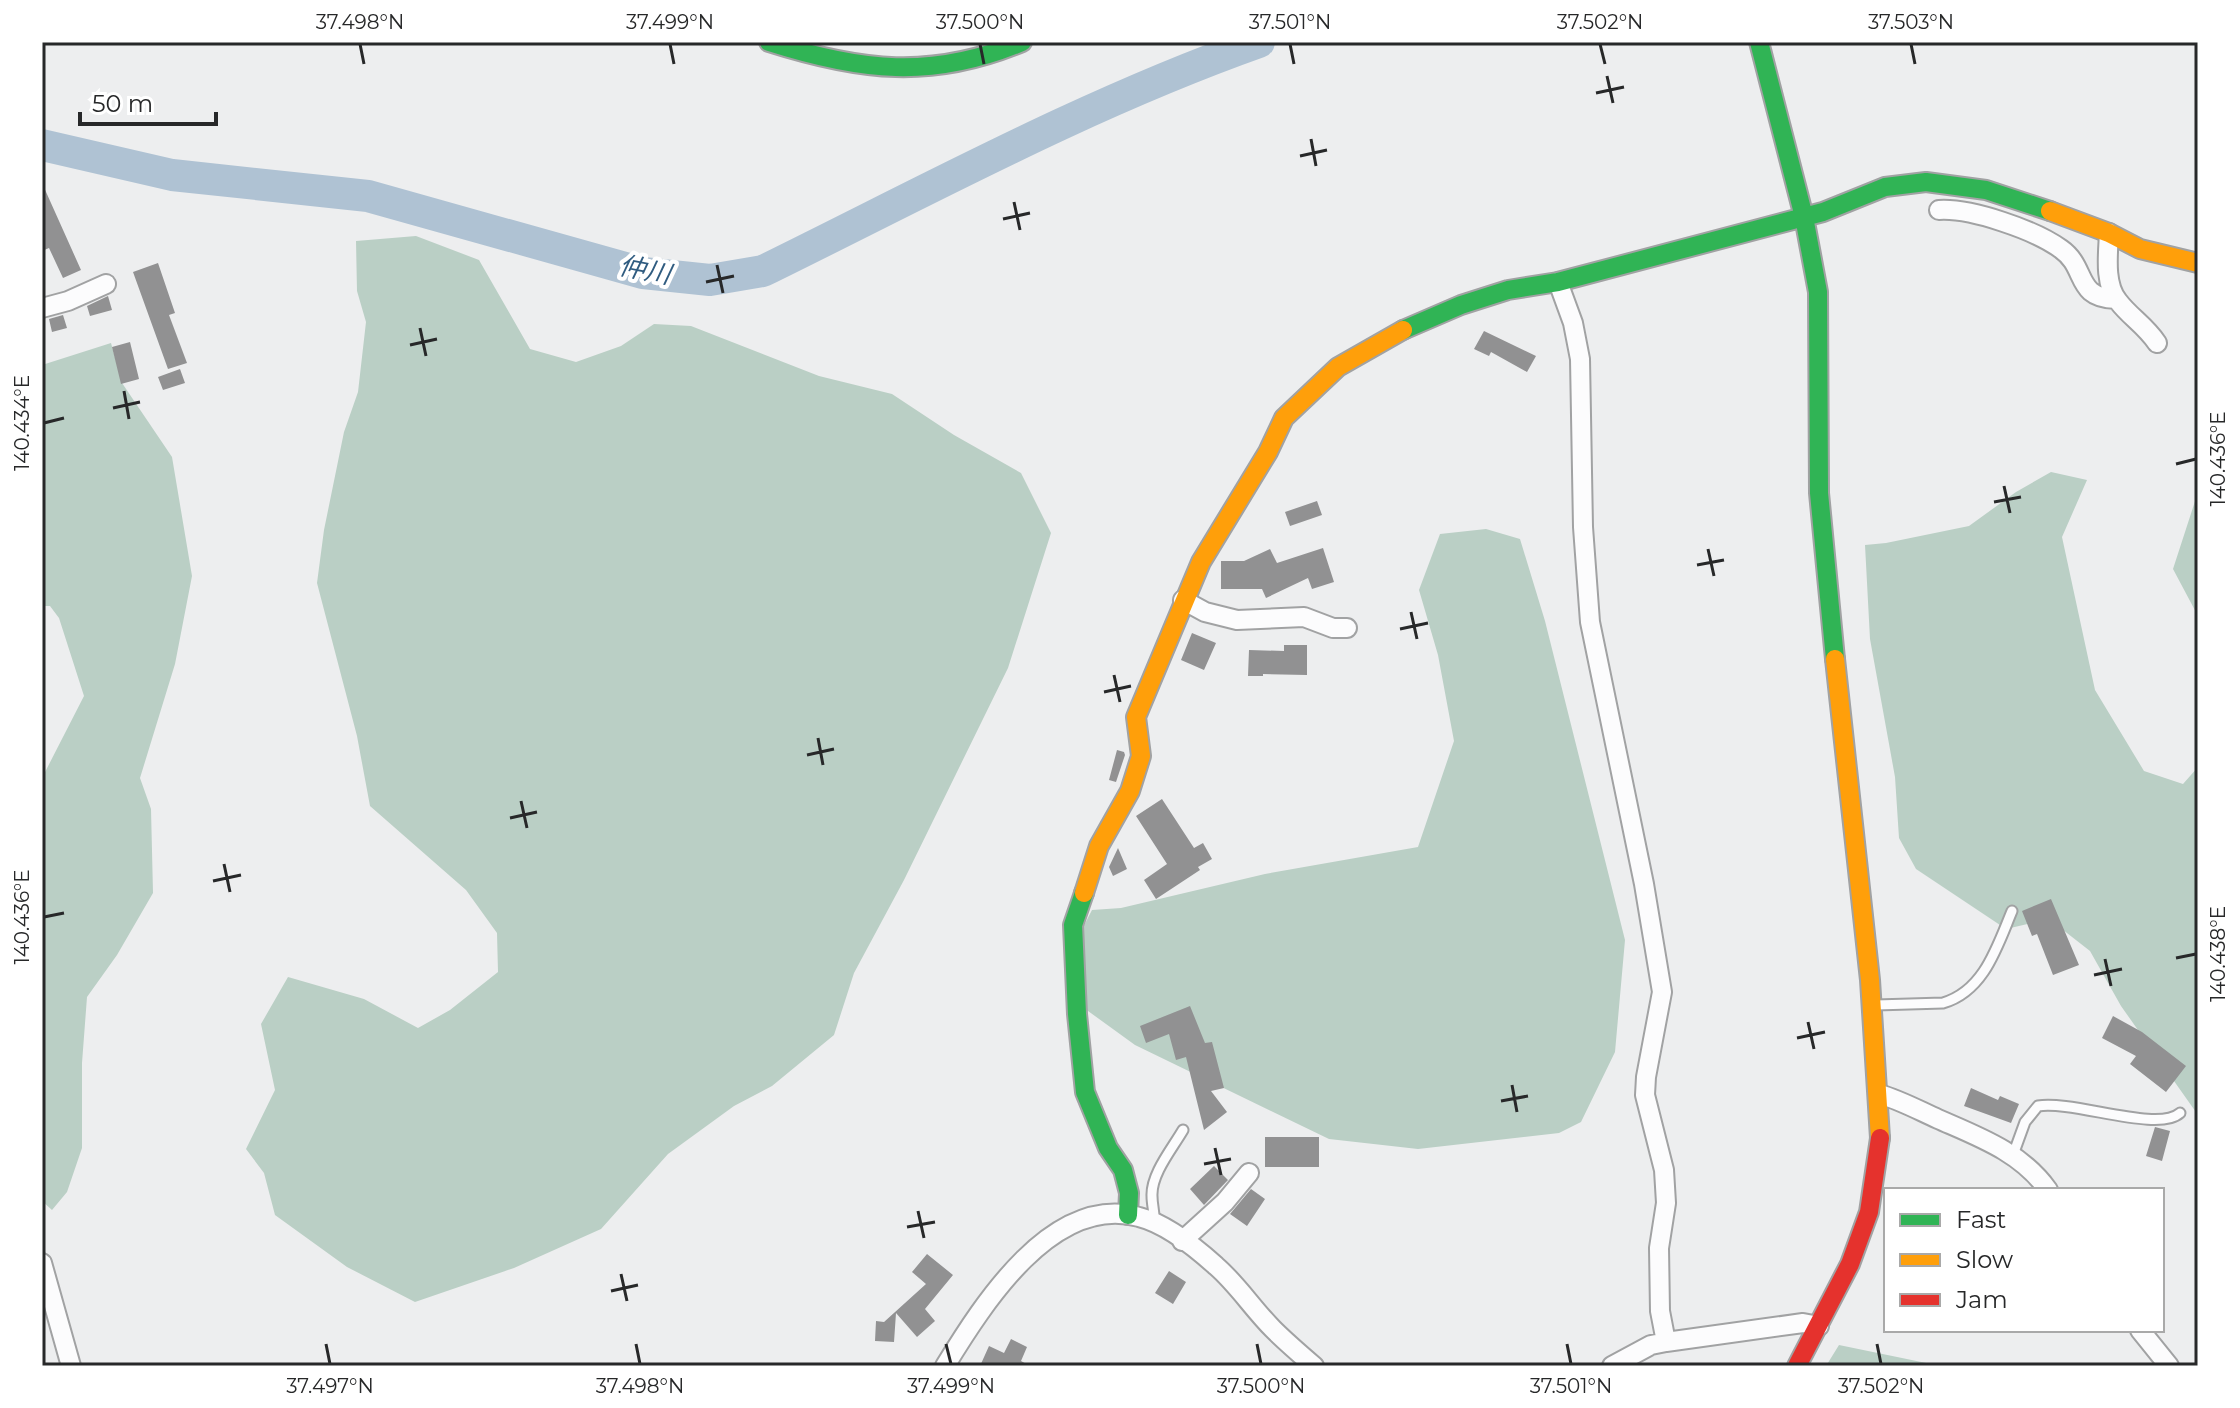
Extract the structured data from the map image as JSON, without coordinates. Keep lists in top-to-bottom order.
{
  "water": ["仲川"],
  "legend": ["Fast", "Slow", "Jam"],
  "scale_bar": "50 m",
  "coordinates": [
    "37.498°N",
    "37.499°N",
    "37.500°N",
    "37.501°N",
    "37.502°N",
    "37.503°N",
    "140.434°E",
    "140.436°E",
    "140.438°E",
    "37.497°N"
  ]
}
